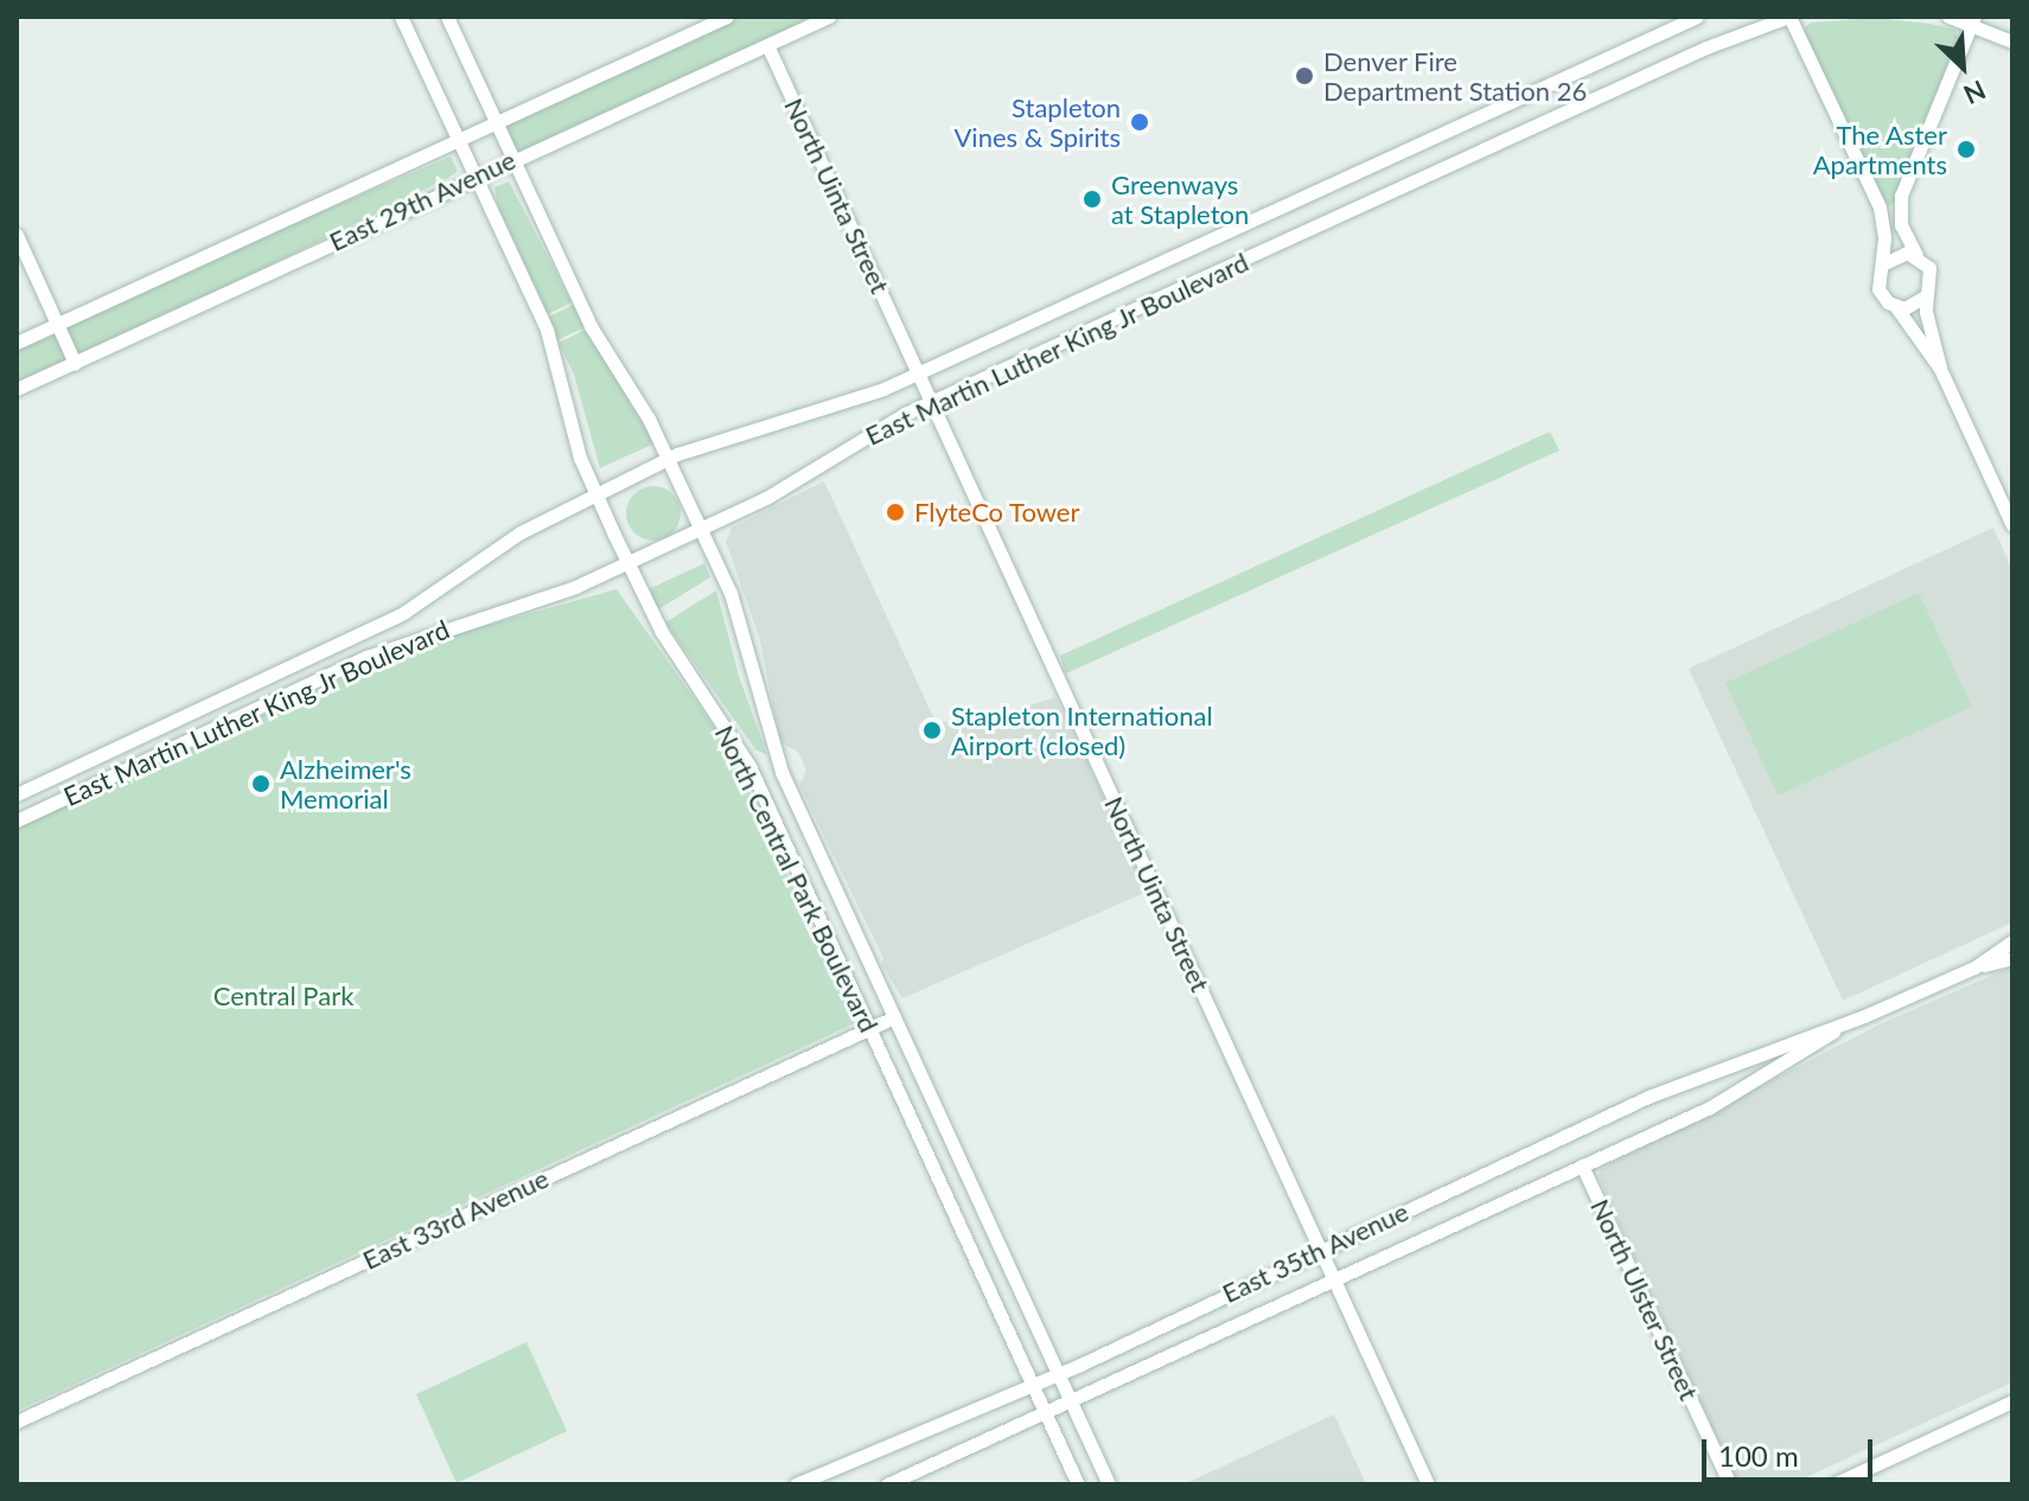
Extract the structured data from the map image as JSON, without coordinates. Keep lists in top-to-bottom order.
{
  "streets": {
    "street": [
      "North Uinta Street",
      "East 29th Avenue",
      "East Martin Luther King Jr Boulevard",
      "North Central Park Boulevard",
      "East 33rd Avenue",
      "East 35th Avenue",
      "North Ulster Street"
    ]
  },
  "crossings": [
    ["North Uinta Street", "East 29th Avenue"],
    ["North Uinta Street", "East Martin Luther King Jr Boulevard"],
    ["North Uinta Street", "East 35th Avenue"],
    ["East 29th Avenue", "North Central Park Boulevard"],
    ["East Martin Luther King Jr Boulevard", "North Central Park Boulevard"],
    ["North Central Park Boulevard", "East 33rd Avenue"],
    ["North Central Park Boulevard", "East 35th Avenue"],
    ["East 35th Avenue", "North Ulster Street"]
  ],
  "parks": ["Central Park"],
  "places": [
    "Denver Fire Department Station 26",
    "Stapleton Vines & Spirits",
    "The Aster Apartments",
    "Greenways at Stapleton",
    "FlyteCo Tower",
    "Stapleton International Airport (closed)",
    "Alzheimer's Memorial"
  ],
  "scale_bar": "100 m",
  "north": "bottom right"
}
